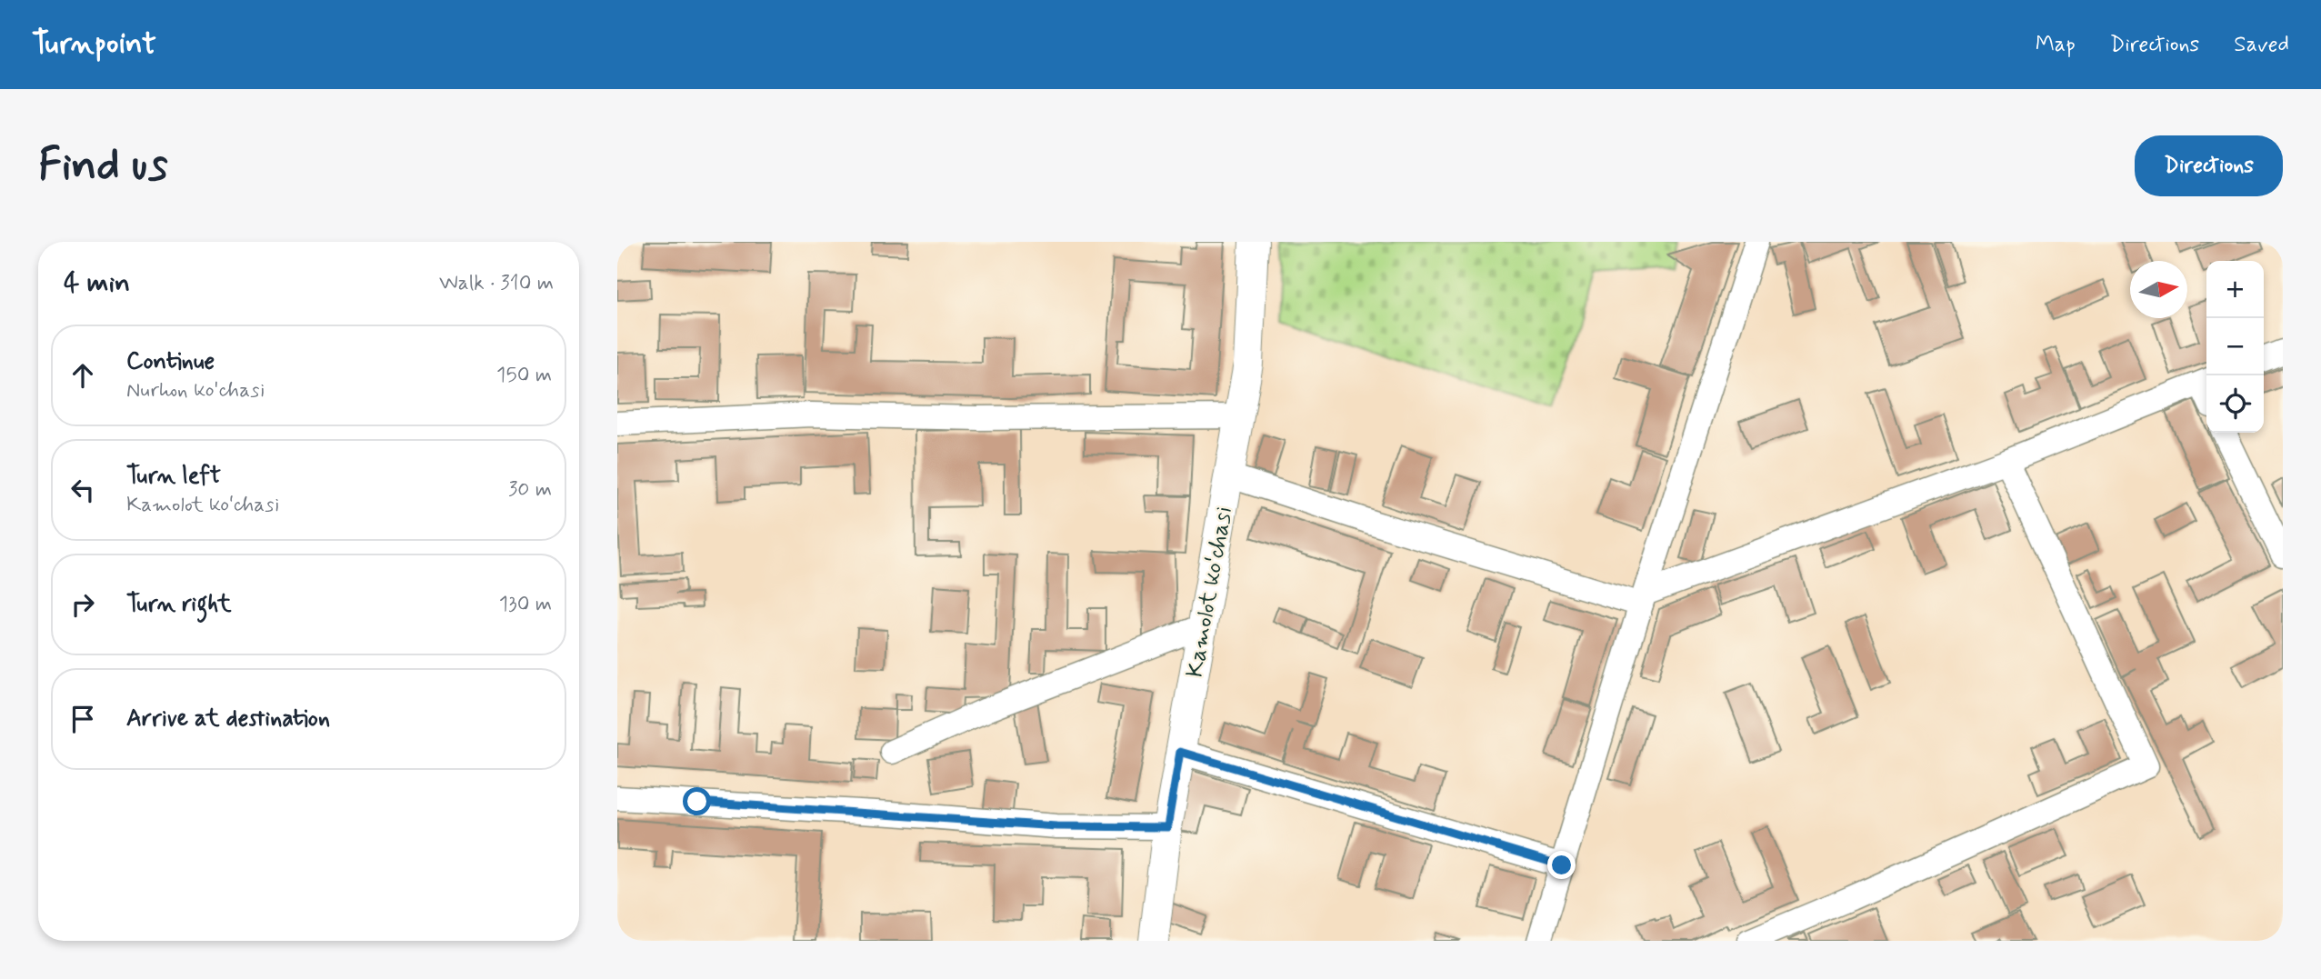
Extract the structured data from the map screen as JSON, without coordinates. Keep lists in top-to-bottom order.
{
  "streets": {
    "street": ["Kamolot koʻchasi"]
  },
  "north": "right",
  "page": {
    "header": "Turnpoint",
    "nav": ["Map", "Directions", "Saved"],
    "buttons": "Directions",
    "title": "Find us",
    "heading": ["4 min", "Walk · 310 m"],
    "map_buttons": ["+", "−"],
    "list": [
      ["Continue", "Nurhon ko'chasi", "150 m"],
      ["Turn left", "Kamolot koʻchasi", "30 m"],
      ["Turn right", "130 m"],
      "Arrive at destination"
    ]
  }
}
